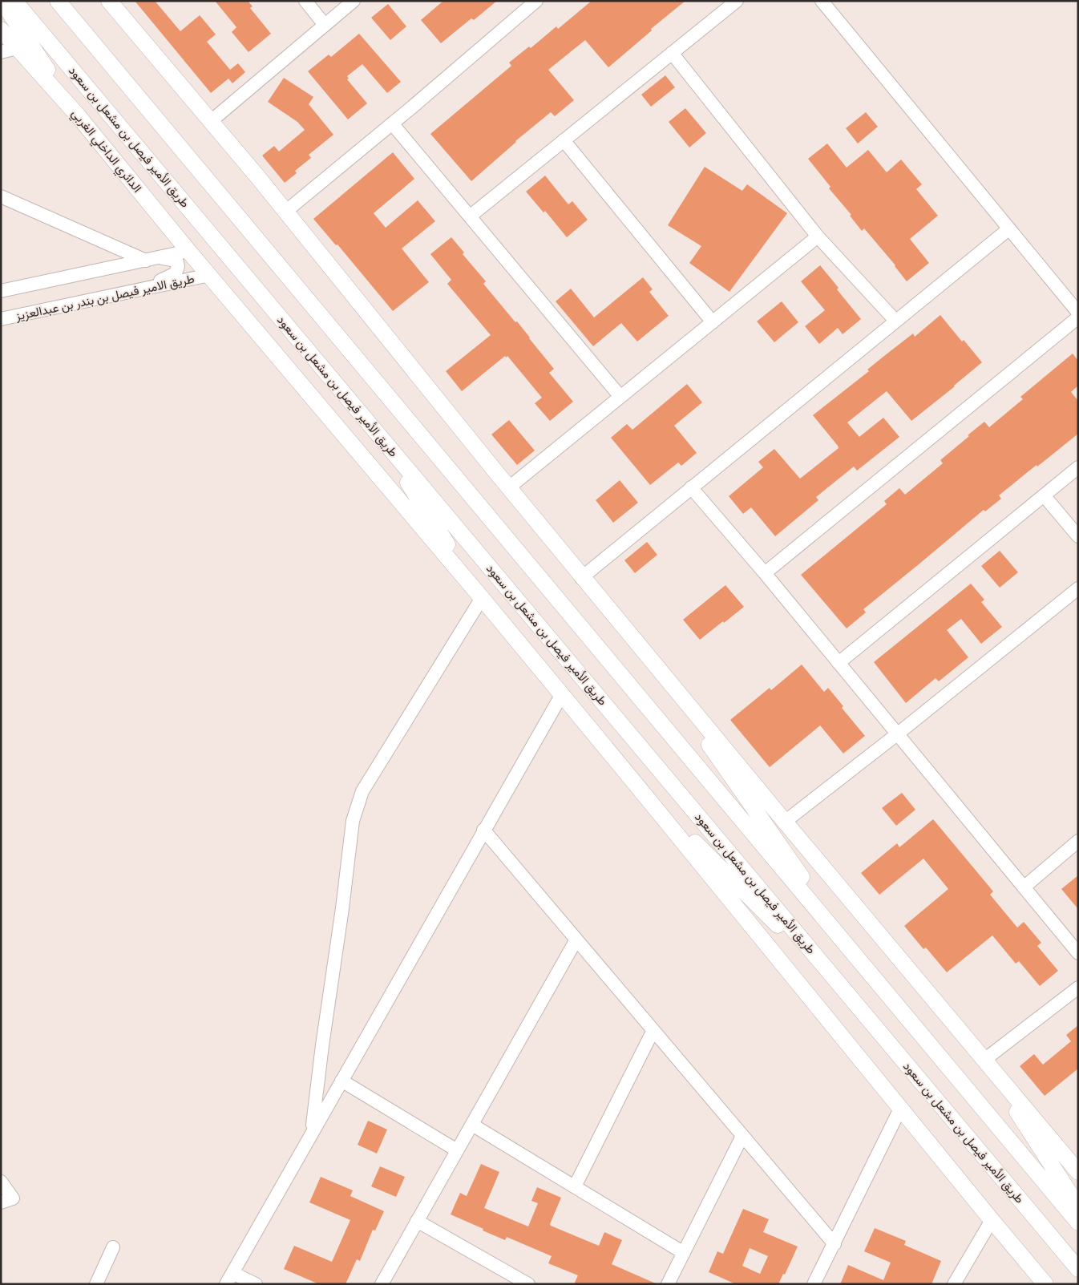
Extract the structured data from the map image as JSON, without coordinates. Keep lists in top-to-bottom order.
{
  "streets": {
    "main road": ["طريق الأمير فيصل بن مشعل بن سعود", "الدائري الداخلي الغربي"],
    "street": ["طريق الامير فيصل بن بندر بن عبدالعزيز"]
  },
  "crossings": [
    ["الدائري الداخلي الغربي", "طريق الامير فيصل بن بندر بن عبدالعزيز"]
  ]
}
